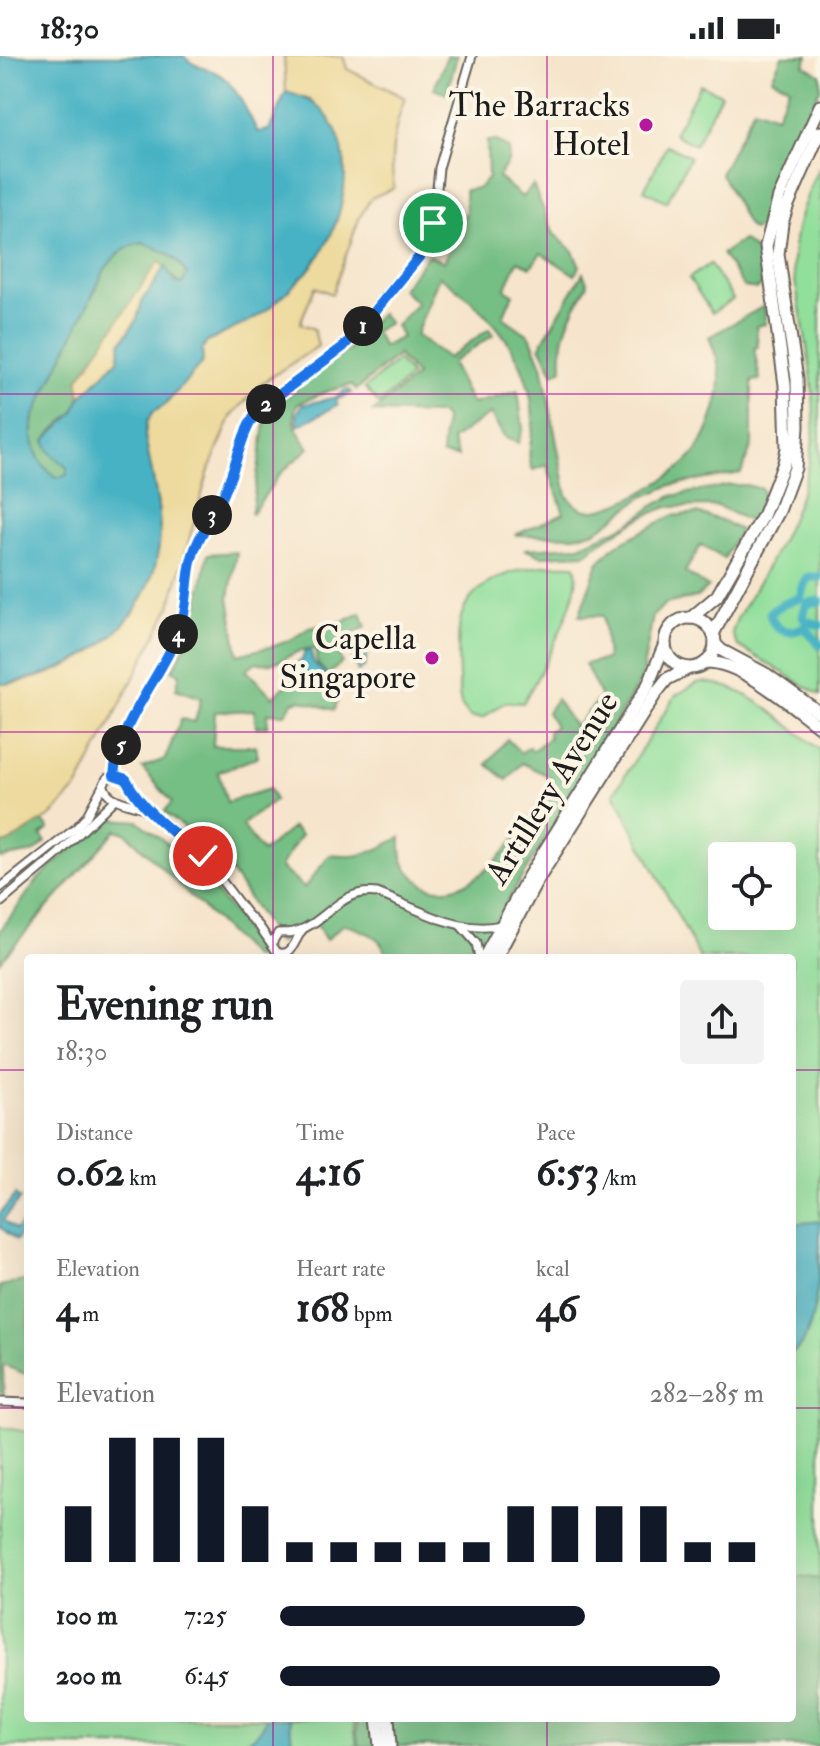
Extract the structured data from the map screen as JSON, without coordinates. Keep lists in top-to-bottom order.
{
  "streets": {
    "street": ["Artillery Avenue"]
  },
  "places": ["The Barracks Hotel", "Capella Singapore"],
  "page": {
    "status": "18:30",
    "pins": [
      "1",
      "2",
      "3",
      "4",
      "5"
    ],
    "heading": ["Evening run", "18:30"],
    "stats": [
      ["Distance", "0.62 km"],
      ["Time", "4:16"],
      ["Pace", "6:53 /km"],
      ["Elevation", "4 m"],
      ["Heart rate", "168 bpm"],
      ["kcal", "46"]
    ],
    "chart": ["Elevation", "282–285 m"],
    "list": [
      {
        "name": "100 m",
        "note": "7:25"
      },
      {
        "name": "200 m",
        "note": "6:45"
      }
    ]
  }
}
